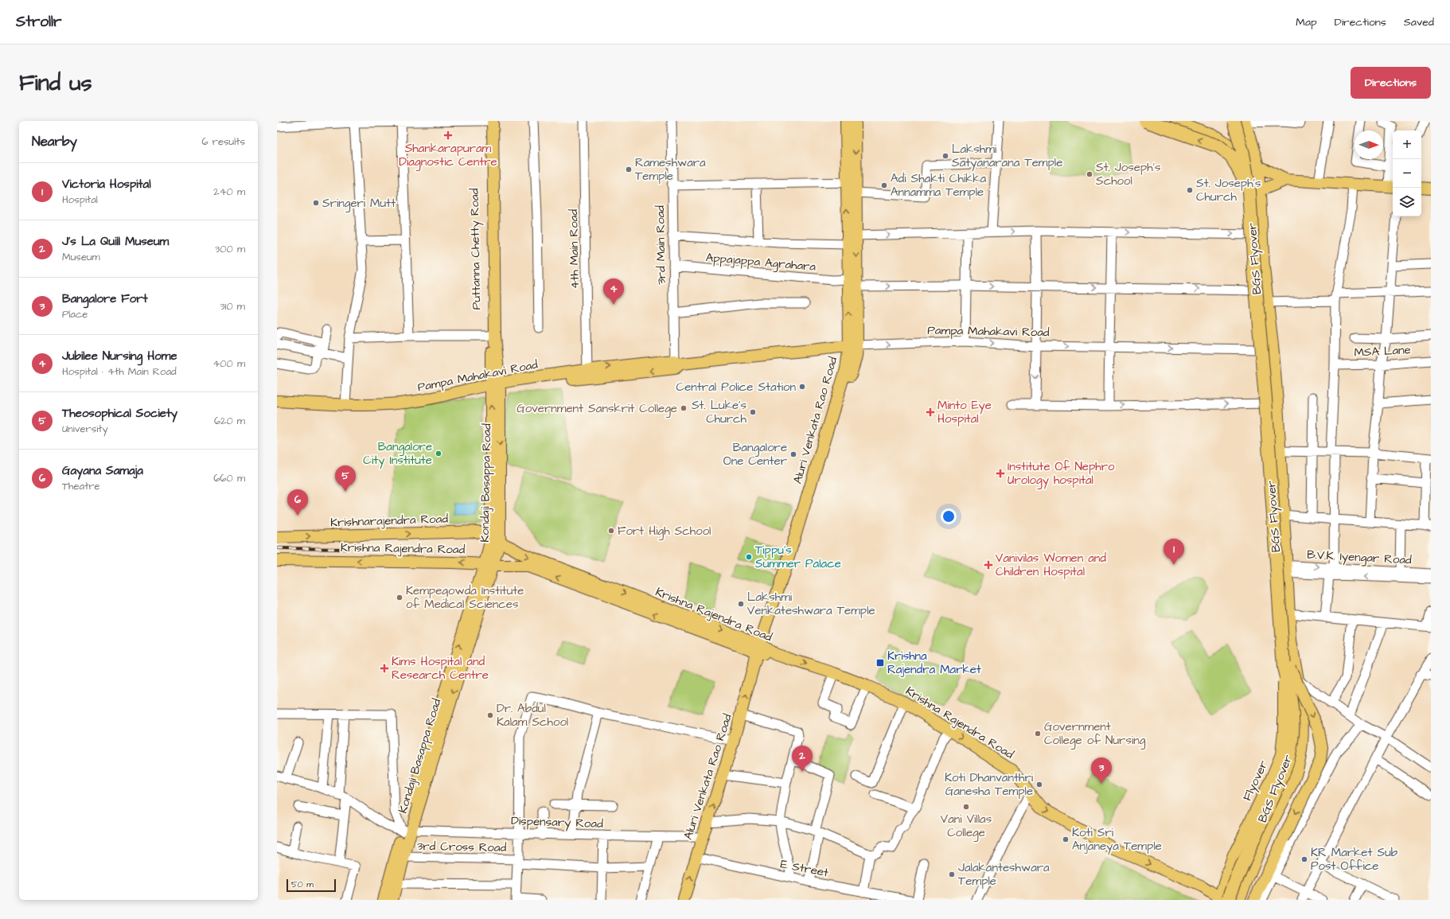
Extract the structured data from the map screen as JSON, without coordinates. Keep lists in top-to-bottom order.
{
  "streets": {
    "highway": ["BGS Flyover"],
    "main road": [
      "Puttanna Chetty Road",
      "Pampa Mahakavi Road",
      "Aluri Venkata Rao Road",
      "Kondaji Basappa Road",
      "Krishnarajendra Road",
      "Krishna Rajendra Road",
      "Flyover"
    ],
    "street": [
      "3rd Main Road",
      "4th Main Road",
      "Appajappa Agrahara",
      "MSA Lane",
      "B.V.K. Iyengar Road",
      "Dispensary Road",
      "3rd Cross Road",
      "E Street"
    ]
  },
  "crossings": [
    ["3rd Main Road", "Appajappa Agrahara"],
    ["3rd Main Road", "Pampa Mahakavi Road"],
    ["Puttanna Chetty Road", "Pampa Mahakavi Road"],
    ["Puttanna Chetty Road", "Kondaji Basappa Road"],
    ["4th Main Road", "Pampa Mahakavi Road"],
    ["BGS Flyover", "Krishna Rajendra Road"],
    ["BGS Flyover", "Flyover"],
    ["Appajappa Agrahara", "Aluri Venkata Rao Road"],
    ["Pampa Mahakavi Road", "Aluri Venkata Rao Road"],
    ["Pampa Mahakavi Road", "Kondaji Basappa Road"],
    ["Aluri Venkata Rao Road", "Krishna Rajendra Road"],
    ["Aluri Venkata Rao Road", "Dispensary Road"],
    ["Aluri Venkata Rao Road", "E Street"],
    ["Kondaji Basappa Road", "Krishnarajendra Road"],
    ["Kondaji Basappa Road", "Krishna Rajendra Road"],
    ["Kondaji Basappa Road", "Dispensary Road"],
    ["Kondaji Basappa Road", "3rd Cross Road"],
    ["Krishnarajendra Road", "Krishna Rajendra Road"],
    ["Krishna Rajendra Road", "Flyover"]
  ],
  "one_way": ["Pampa Mahakavi Road", "Krishnarajendra Road"],
  "places": {
    "health": [
      "Shankarapuram Diagnostic Centre",
      "Minto Eye Hospital",
      "Institute Of Nephro Urology hospital",
      "Vanivilas Women and Children Hospital",
      "Kims Hospital and Research Centre"
    ],
    "other": [
      "Lakshmi Satyanarana Temple",
      "Rameshwara Temple",
      "St. Joseph's School",
      "Adi Shakti Chikka Annamma Temple",
      "St. Joseph's Church",
      "Sringeri Mutt",
      "Central Police Station",
      "Government Sanskrit College",
      "St. Luke's Church",
      "Bangalore City Institute",
      "Bangalore One Center",
      "Fort High School",
      "Tippu's Summer Palace",
      "Kempegowda Institute of Medical Sciences",
      "Lakshmi Venkateshwara Temple",
      "Dr. Abdul Kalam School",
      "Government College of Nursing",
      "Koti Dhanvanthri Ganesha Temple",
      "Vani Villas College",
      "Koti Sri Anjaneya Temple",
      "KR Market Sub Post Office",
      "Jalakanteshwara Temple"
    ],
    "transit": ["Krishna Rajendra Market"]
  },
  "scale_bar": "50 m",
  "north": "right",
  "page": {
    "header": "Strollr",
    "nav": ["Map", "Directions", "Saved"],
    "buttons": "Directions",
    "title": "Find us",
    "heading": ["Nearby", "6 results"],
    "map_buttons": ["+", "−"],
    "list": [
      {
        "mark": "1",
        "name": "Victoria Hospital",
        "note": "Hospital",
        "value": "240 m"
      },
      {
        "mark": "2",
        "name": "J's La Quill Museum",
        "note": "Museum",
        "value": "300 m"
      },
      {
        "mark": "3",
        "name": "Bangalore Fort",
        "note": "Place",
        "value": "310 m"
      },
      {
        "mark": "4",
        "name": "Jubilee Nursing Home",
        "note": "Hospital · 4th Main Road",
        "value": "400 m"
      },
      {
        "mark": "5",
        "name": "Theosophical Society",
        "note": "University",
        "value": "620 m"
      },
      {
        "mark": "6",
        "name": "Gayana Samaja",
        "note": "Theatre",
        "value": "660 m"
      }
    ],
    "pins": [
      "4",
      "5",
      "6",
      "1",
      "2",
      "3"
    ],
    "scale": "50 m"
  }
}
